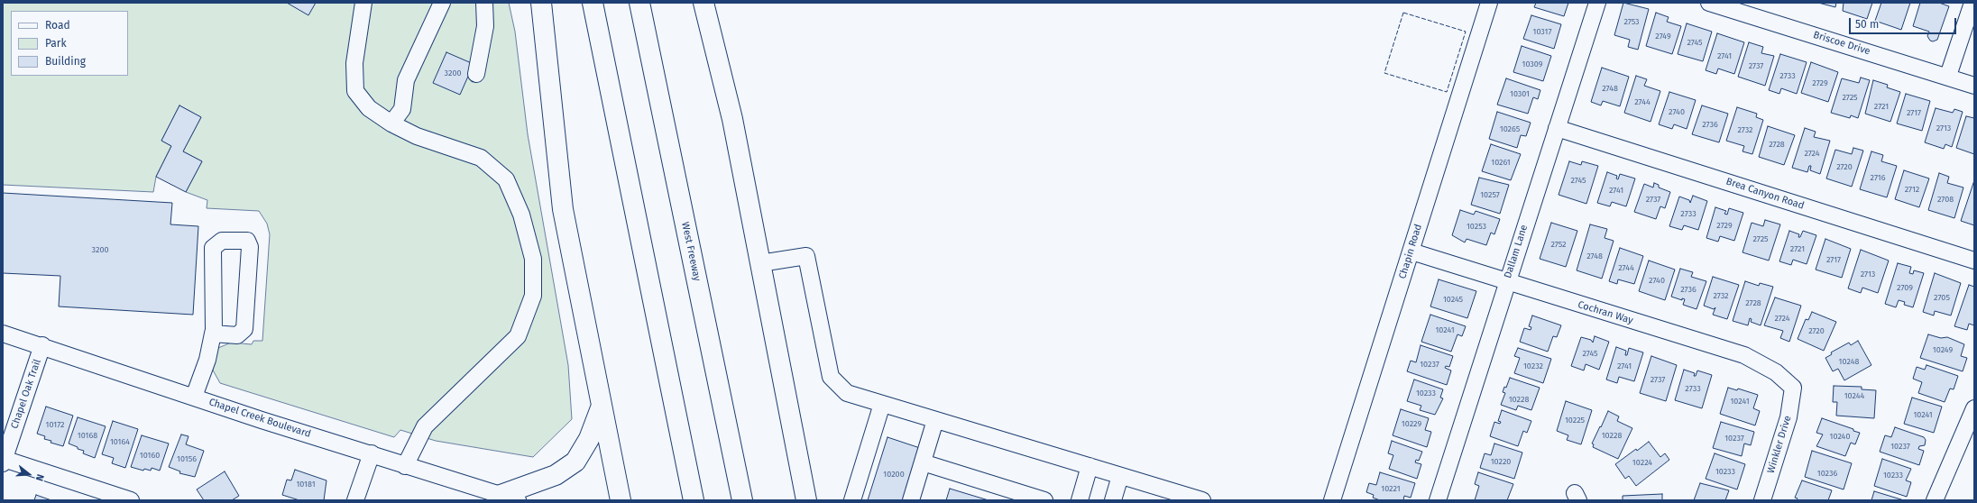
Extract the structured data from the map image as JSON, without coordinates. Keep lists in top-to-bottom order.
{
  "streets": {
    "highway": ["West Freeway"],
    "street": [
      "Briscoe Drive",
      "Brea Canyon Road",
      "Chapin Road",
      "Dallam Lane",
      "Cochran Way",
      "Chapel Oak Trail",
      "Chapel Creek Boulevard",
      "Winkler Drive"
    ]
  },
  "crossings": [
    ["Brea Canyon Road", "Dallam Lane"],
    ["Chapin Road", "Cochran Way"],
    ["Dallam Lane", "Cochran Way"],
    ["Cochran Way", "Winkler Drive"],
    ["Chapel Oak Trail", "Chapel Creek Boulevard"]
  ],
  "house_numbers": [
    "2753",
    "10317",
    "2749",
    "2745",
    "2741",
    "10309",
    "2737",
    "3200",
    "2733",
    "2729",
    "2748",
    "10301",
    "2725",
    "2744",
    "2721",
    "2740",
    "2717",
    "2736",
    "2713",
    "10265",
    "2732",
    "2728",
    "2724",
    "10261",
    "2720",
    "2716",
    "2745",
    "2712",
    "2741",
    "10257",
    "2737",
    "2708",
    "2733",
    "2729",
    "10253",
    "2725",
    "2752",
    "2721",
    "3200",
    "2748",
    "2717",
    "2744",
    "2713",
    "2740",
    "2709",
    "2736",
    "2732",
    "2705",
    "10245",
    "2728",
    "2724",
    "10241",
    "2720",
    "10249",
    "2745",
    "10248",
    "10237",
    "10232",
    "2741",
    "2737",
    "2733",
    "10233",
    "10244",
    "10228",
    "10241",
    "10241",
    "10225",
    "10229",
    "10172",
    "10168",
    "10228",
    "10240",
    "10237",
    "10164",
    "10237",
    "10160",
    "10156",
    "10220",
    "10224",
    "10233",
    "10236",
    "10200",
    "10233",
    "10181",
    "10221"
  ],
  "legend": ["Road", "Park", "Building"],
  "scale_bar": "50 m",
  "north": "right"
}
